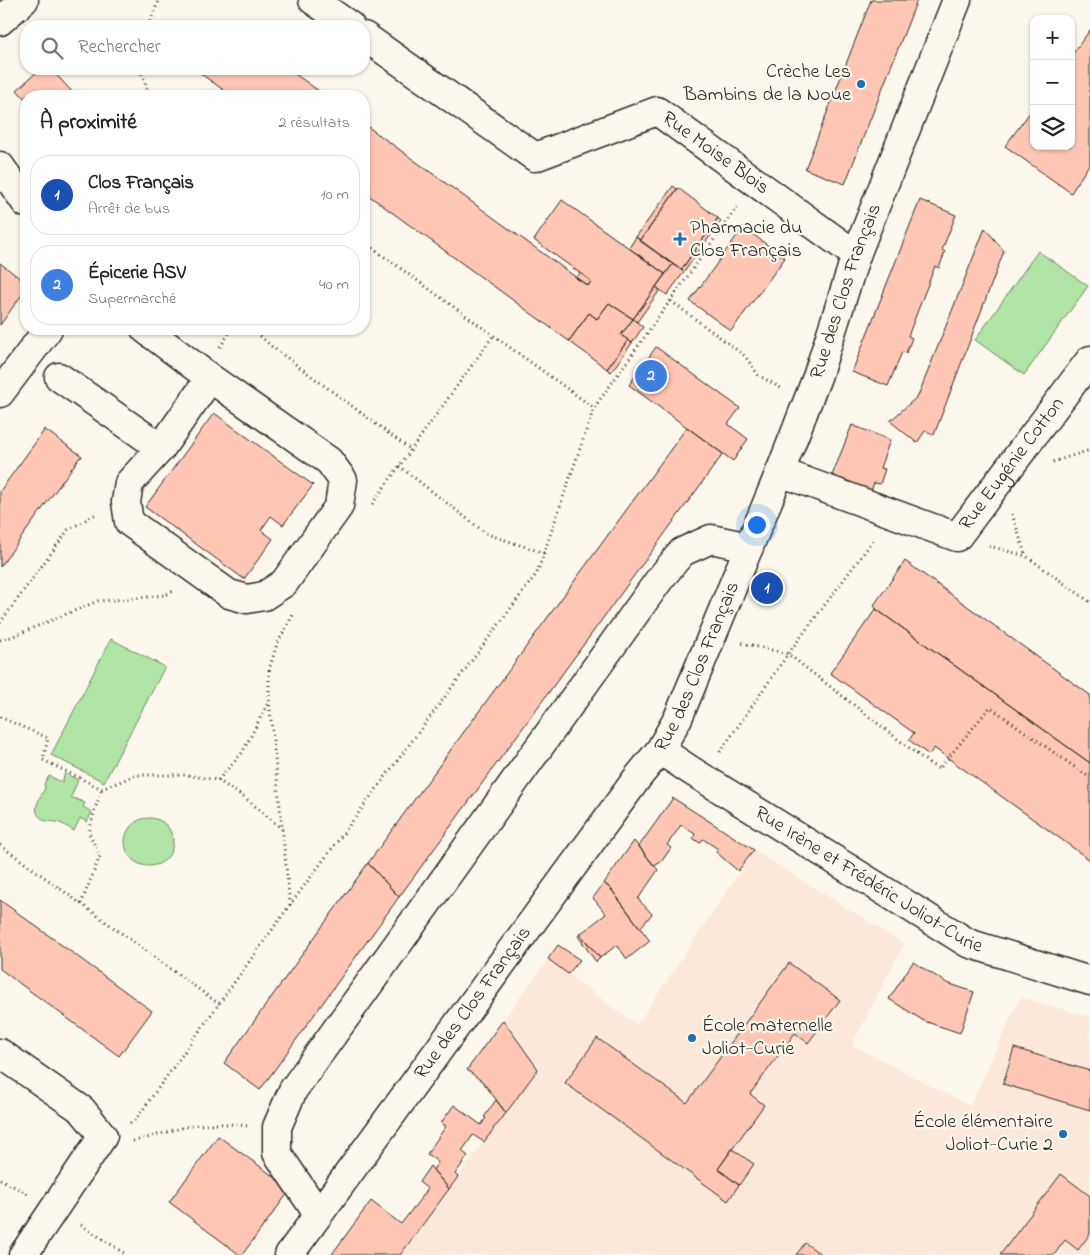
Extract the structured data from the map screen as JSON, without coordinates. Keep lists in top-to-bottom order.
{
  "streets": {
    "street": [
      "Rue Moise Blois",
      "Rue des Clos Français",
      "Rue Eugénie Cotton",
      "Rue Irène et Frédéric Joliot-Curie"
    ]
  },
  "crossings": [
    ["Rue Moise Blois", "Rue des Clos Français"],
    ["Rue des Clos Français", "Rue Eugénie Cotton"],
    ["Rue des Clos Français", "Rue Irène et Frédéric Joliot-Curie"]
  ],
  "places": {
    "other": ["Crèche Les Bambins de la Noue", "École maternelle Joliot-Curie", "École élémentaire Joliot-Curie 2"],
    "health": ["Pharmacie du Clos Français"]
  },
  "page": {
    "map_buttons": ["+", "−"],
    "search": "Rechercher",
    "heading": ["À proximité", "2 résultats"],
    "list": [
      {
        "mark": "1",
        "name": "Clos Français",
        "note": "Arrêt de bus",
        "value": "10 m"
      },
      {
        "mark": "2",
        "name": "Épicerie ASV",
        "note": "Supermarché",
        "value": "40 m"
      }
    ],
    "pins": ["2", "1"]
  }
}
